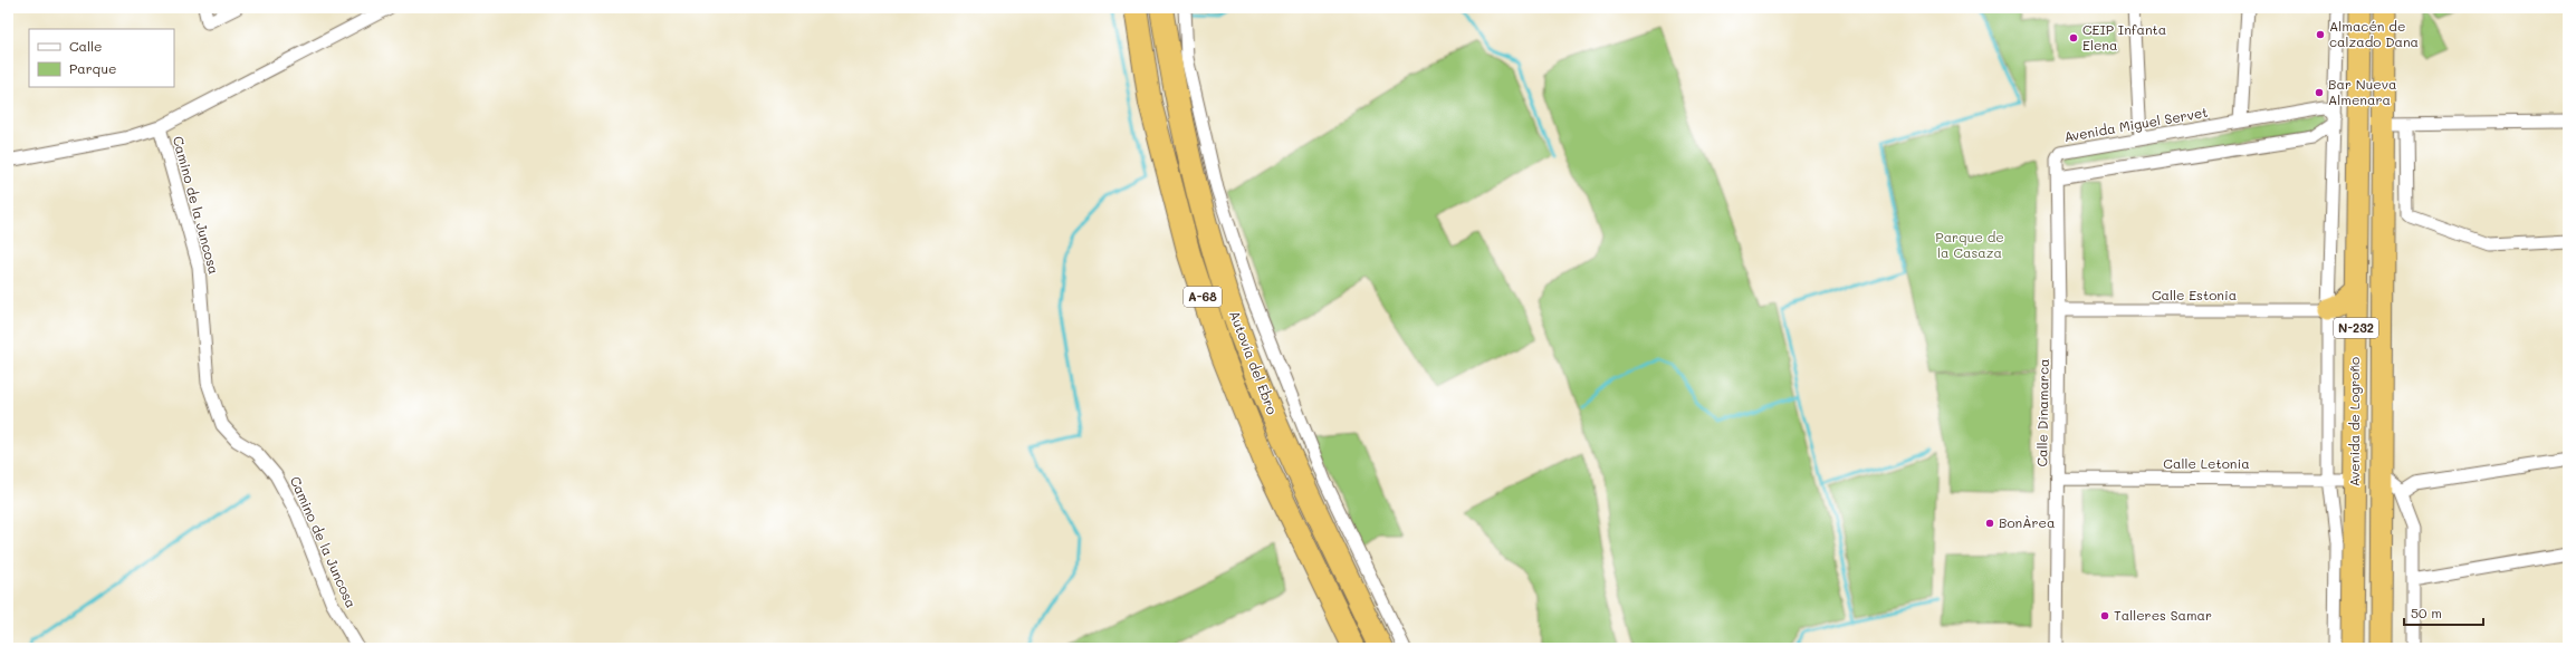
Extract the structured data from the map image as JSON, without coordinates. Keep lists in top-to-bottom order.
{
  "streets": {
    "highway": [
      "A-68",
      "N-232",
      "Autovía del Ebro",
      "Avenida de Logroño"
    ],
    "street": [
      "Avenida Miguel Servet",
      "Camino de la Juncosa",
      "Calle Estonia",
      "Calle Dinamarca",
      "Calle Letonia"
    ]
  },
  "crossings": [
    ["Avenida Miguel Servet", "Calle Dinamarca"],
    ["Calle Estonia", "Calle Dinamarca"],
    ["Calle Dinamarca", "Calle Letonia"],
    ["Avenida de Logroño", "Calle Letonia"]
  ],
  "parks": ["Parque de la Casaza"],
  "places": [
    "Almacén de calzado Dana",
    "CEIP Infanta Elena",
    "Bar Nueva Almenara",
    "BonÀrea",
    "Talleres Samar"
  ],
  "legend": ["Calle", "Parque"],
  "scale_bar": "50 m"
}
